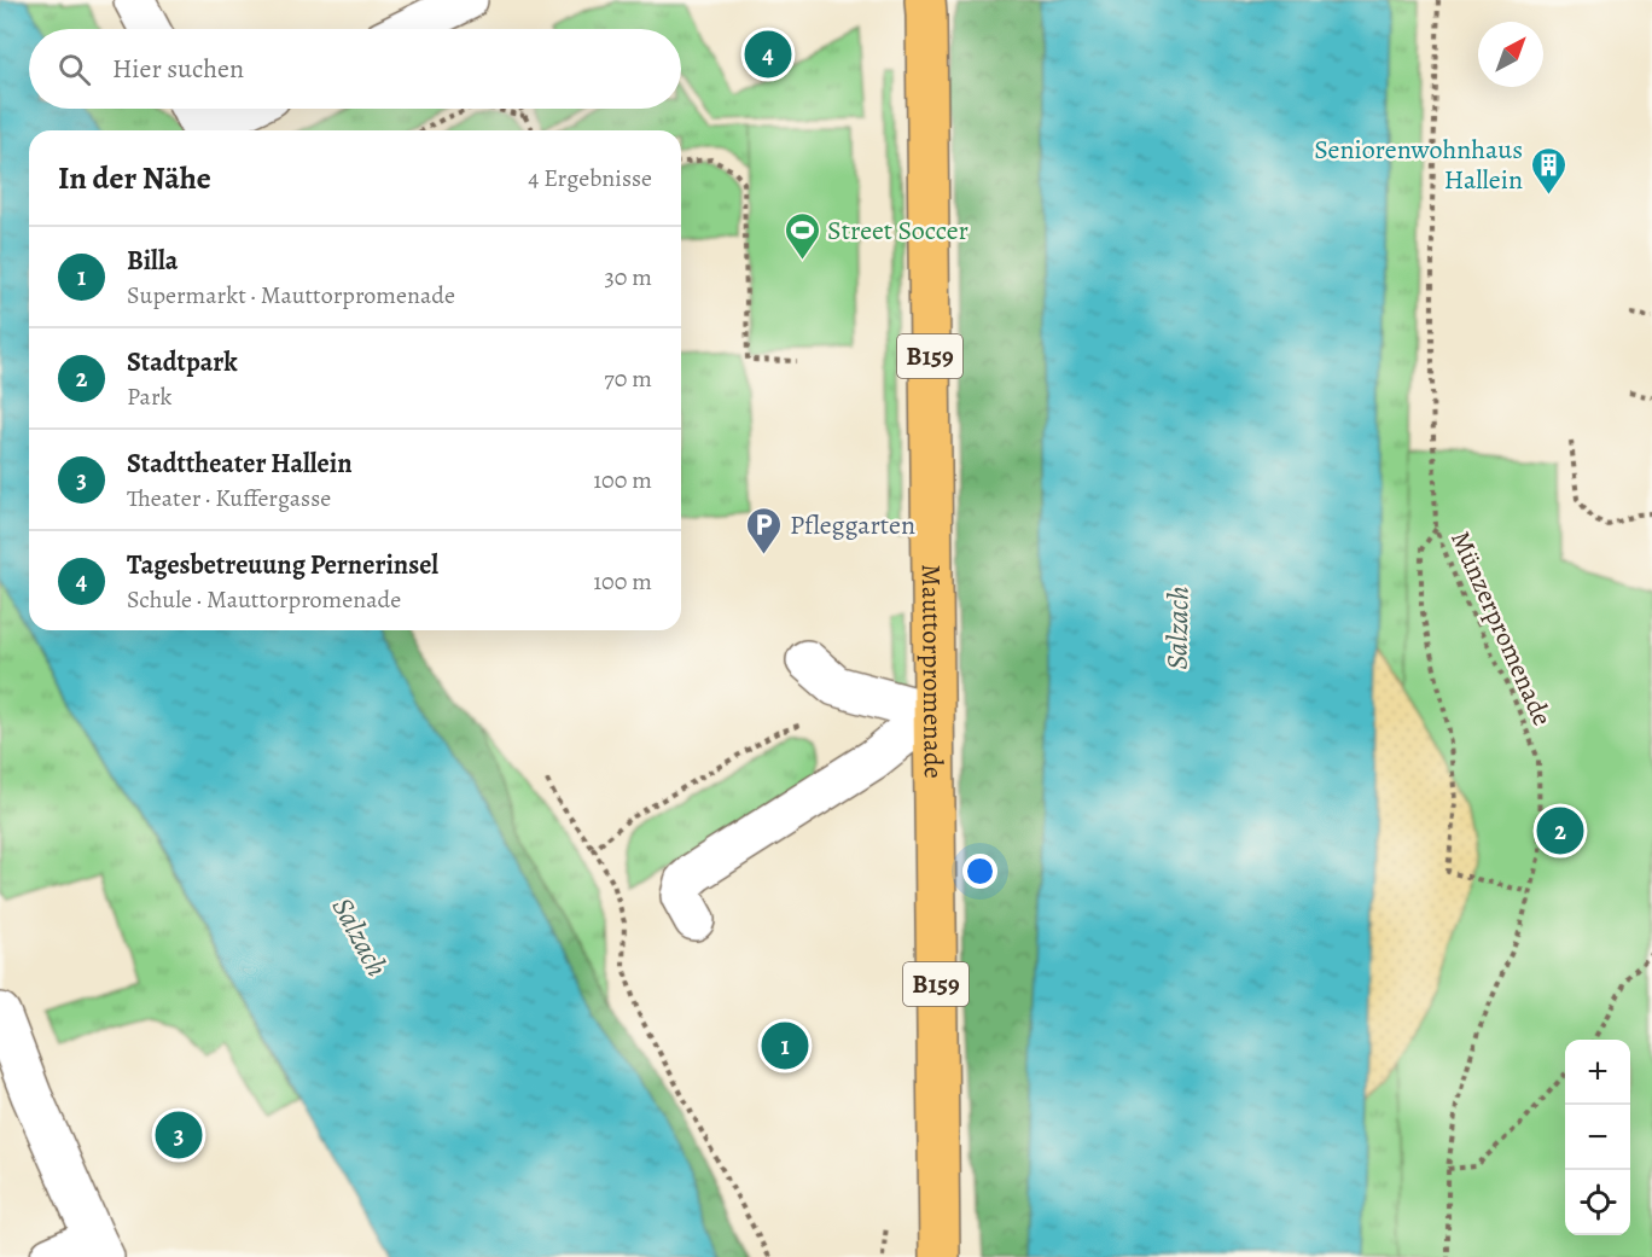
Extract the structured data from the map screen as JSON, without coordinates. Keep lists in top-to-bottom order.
{
  "streets": {
    "main road": ["B159", "Mauttorpromenade"],
    "path": ["Münzerpromenade"]
  },
  "water": ["Salzach"],
  "places": {
    "building": ["Seniorenwohnhaus Hallein"],
    "sports": ["Street Soccer"],
    "parking": ["Pfleggarten"]
  },
  "north": "top right",
  "page": {
    "pins": [
      "4",
      "2",
      "1",
      "3"
    ],
    "search": "Hier suchen",
    "heading": ["In der Nähe", "4 Ergebnisse"],
    "list": [
      {
        "mark": "1",
        "name": "Billa",
        "note": "Supermarkt · Mauttorpromenade",
        "value": "30 m"
      },
      {
        "mark": "2",
        "name": "Stadtpark",
        "note": "Park",
        "value": "70 m"
      },
      {
        "mark": "3",
        "name": "Stadttheater Hallein",
        "note": "Theater · Kuffergasse",
        "value": "100 m"
      },
      {
        "mark": "4",
        "name": "Tagesbetreuung Pernerinsel",
        "note": "Schule · Mauttorpromenade",
        "value": "100 m"
      }
    ],
    "map_buttons": ["+", "−"]
  }
}
